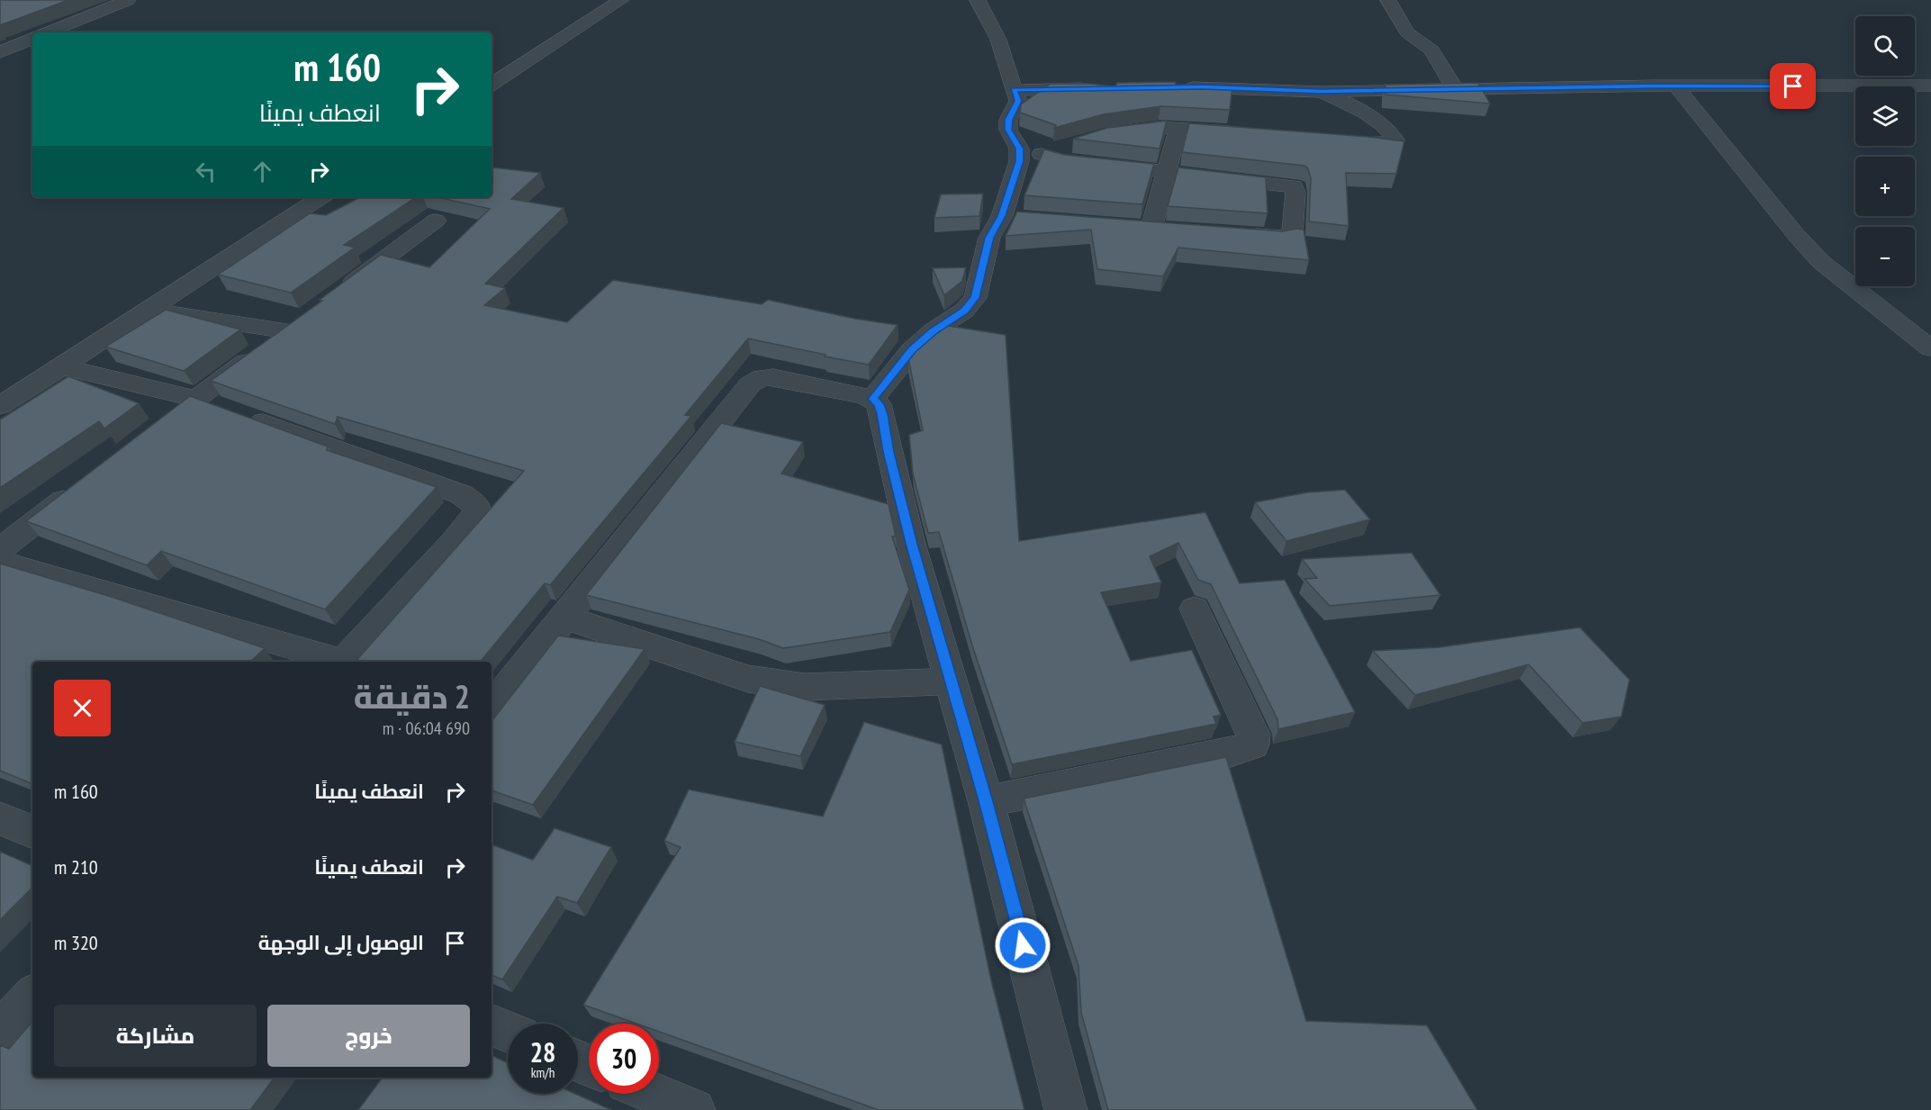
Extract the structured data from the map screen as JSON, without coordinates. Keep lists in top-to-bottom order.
{
  "page": {
    "map_buttons": ["+", "−"],
    "turn": ["160 m", "انعطف يمينًا"],
    "heading": ["2 دقيقة", "690 m · 06:04"],
    "list": [
      {
        "name": "انعطف يمينًا",
        "value": "160 m"
      },
      {
        "name": "انعطف يمينًا",
        "value": "210 m"
      },
      {
        "name": "الوصول إلى الوجهة",
        "value": "320 m"
      }
    ],
    "buttons": ["خروج", "مشاركة"],
    "speed": "28 km/h",
    "limit": "30"
  }
}
